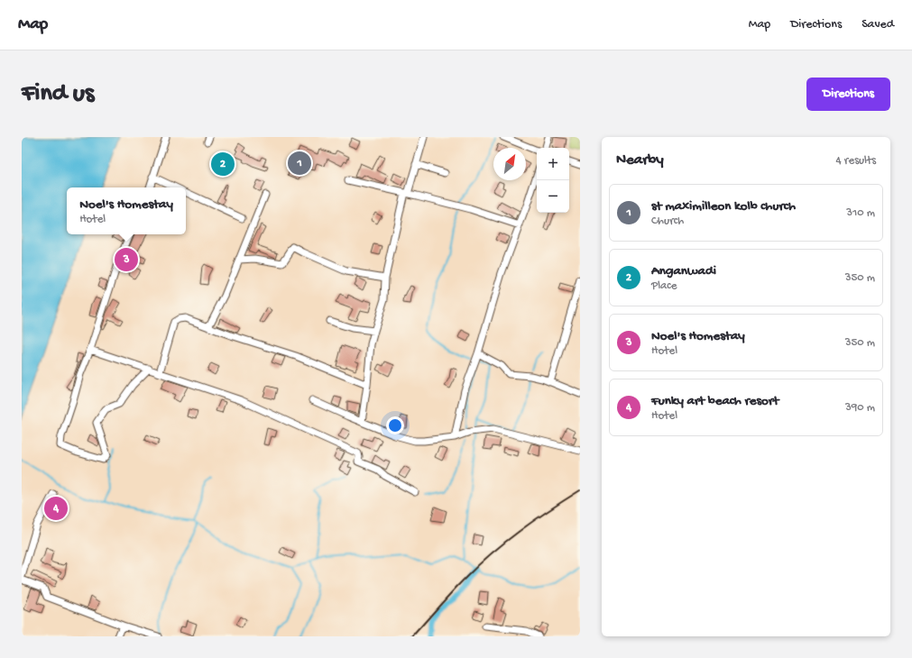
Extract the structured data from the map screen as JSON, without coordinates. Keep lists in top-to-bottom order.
{
  "north": "top right",
  "page": {
    "header": "Map",
    "nav": ["Map", "Directions", "Saved"],
    "buttons": "Directions",
    "title": "Find us",
    "heading": ["Nearby", "4 results"],
    "map_buttons": ["+", "−"],
    "pins": [
      "1",
      "2",
      "3",
      "4"
    ],
    "list": [
      {
        "mark": "1",
        "name": "st maximilleon kolb church",
        "note": "Church",
        "value": "310 m"
      },
      {
        "mark": "2",
        "name": "Anganwadi",
        "note": "Place",
        "value": "350 m"
      },
      {
        "mark": "3",
        "name": "Noel's Homestay",
        "note": "Hotel",
        "value": "350 m"
      },
      {
        "mark": "4",
        "name": "Funky art beach resort",
        "note": "Hotel",
        "value": "390 m"
      }
    ],
    "popup": ["Noel's Homestay", "Hotel"]
  }
}
